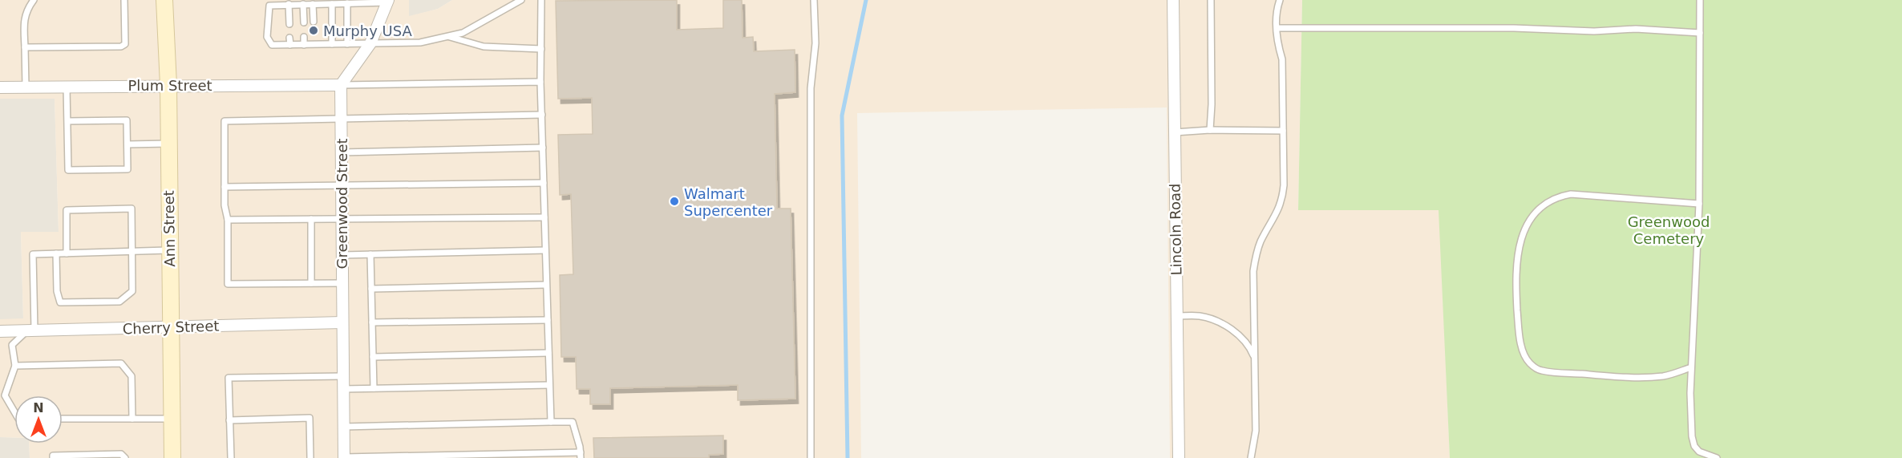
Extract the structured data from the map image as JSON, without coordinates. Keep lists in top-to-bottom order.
{
  "streets": {
    "main road": ["Ann Street"],
    "street": [
      "Plum Street",
      "Greenwood Street",
      "Lincoln Road",
      "Cherry Street"
    ]
  },
  "crossings": [
    ["Plum Street", "Greenwood Street"],
    ["Plum Street", "Ann Street"],
    ["Greenwood Street", "Cherry Street"],
    ["Ann Street", "Cherry Street"]
  ],
  "parks": ["Greenwood Cemetery"],
  "places": ["Murphy USA", "Walmart Supercenter"],
  "north": "top"
}
